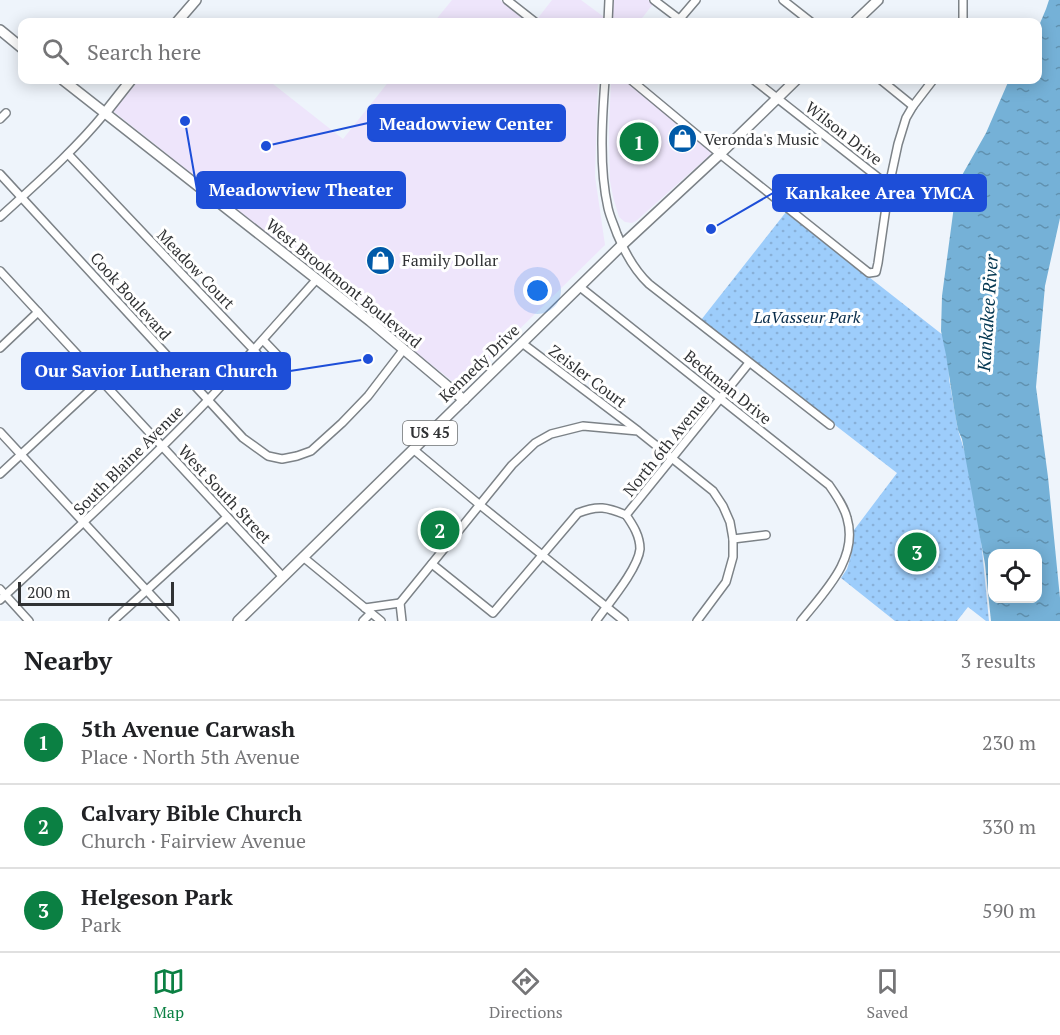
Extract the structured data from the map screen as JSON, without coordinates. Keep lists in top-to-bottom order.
{
  "streets": {
    "main road": ["West Brookmont Boulevard", "Kennedy Drive", "US 45"],
    "street": [
      "Wilson Drive",
      "Meadow Court",
      "Cook Boulevard",
      "Zeisler Court",
      "Beckman Drive",
      "North 6th Avenue",
      "South Blaine Avenue",
      "West South Street"
    ]
  },
  "crossings": [
    ["Wilson Drive", "Kennedy Drive"],
    ["Meadow Court", "South Blaine Avenue"],
    ["West Brookmont Boulevard", "Cook Boulevard"],
    ["West Brookmont Boulevard", "Kennedy Drive"],
    ["West Brookmont Boulevard", "South Blaine Avenue"],
    ["Cook Boulevard", "South Blaine Avenue"],
    ["Kennedy Drive", "Zeisler Court"],
    ["Kennedy Drive", "Beckman Drive"],
    ["Kennedy Drive", "West South Street"],
    ["Zeisler Court", "North 6th Avenue"],
    ["Beckman Drive", "North 6th Avenue"],
    ["South Blaine Avenue", "West South Street"]
  ],
  "water": ["Kankakee River"],
  "parks": ["LaVasseur Park"],
  "places": {
    "other": [
      "Meadowview Theater",
      "Meadowview Center",
      "Kankakee Area YMCA",
      "Our Savior Lutheran Church"
    ],
    "shop": ["Veronda's Music", "Family Dollar"]
  },
  "scale_bar": "200 m",
  "page": {
    "search": "Search here",
    "pins": ["1", "2", "3"],
    "scale": "200 m",
    "heading": ["Nearby", "3 results"],
    "list": [
      {
        "mark": "1",
        "name": "5th Avenue Carwash",
        "note": "Place · North 5th Avenue",
        "value": "230 m"
      },
      {
        "mark": "2",
        "name": "Calvary Bible Church",
        "note": "Church · Fairview Avenue",
        "value": "330 m"
      },
      {
        "mark": "3",
        "name": "Helgeson Park",
        "note": "Park",
        "value": "590 m"
      }
    ],
    "nav": ["Map", "Directions", "Saved"]
  }
}
